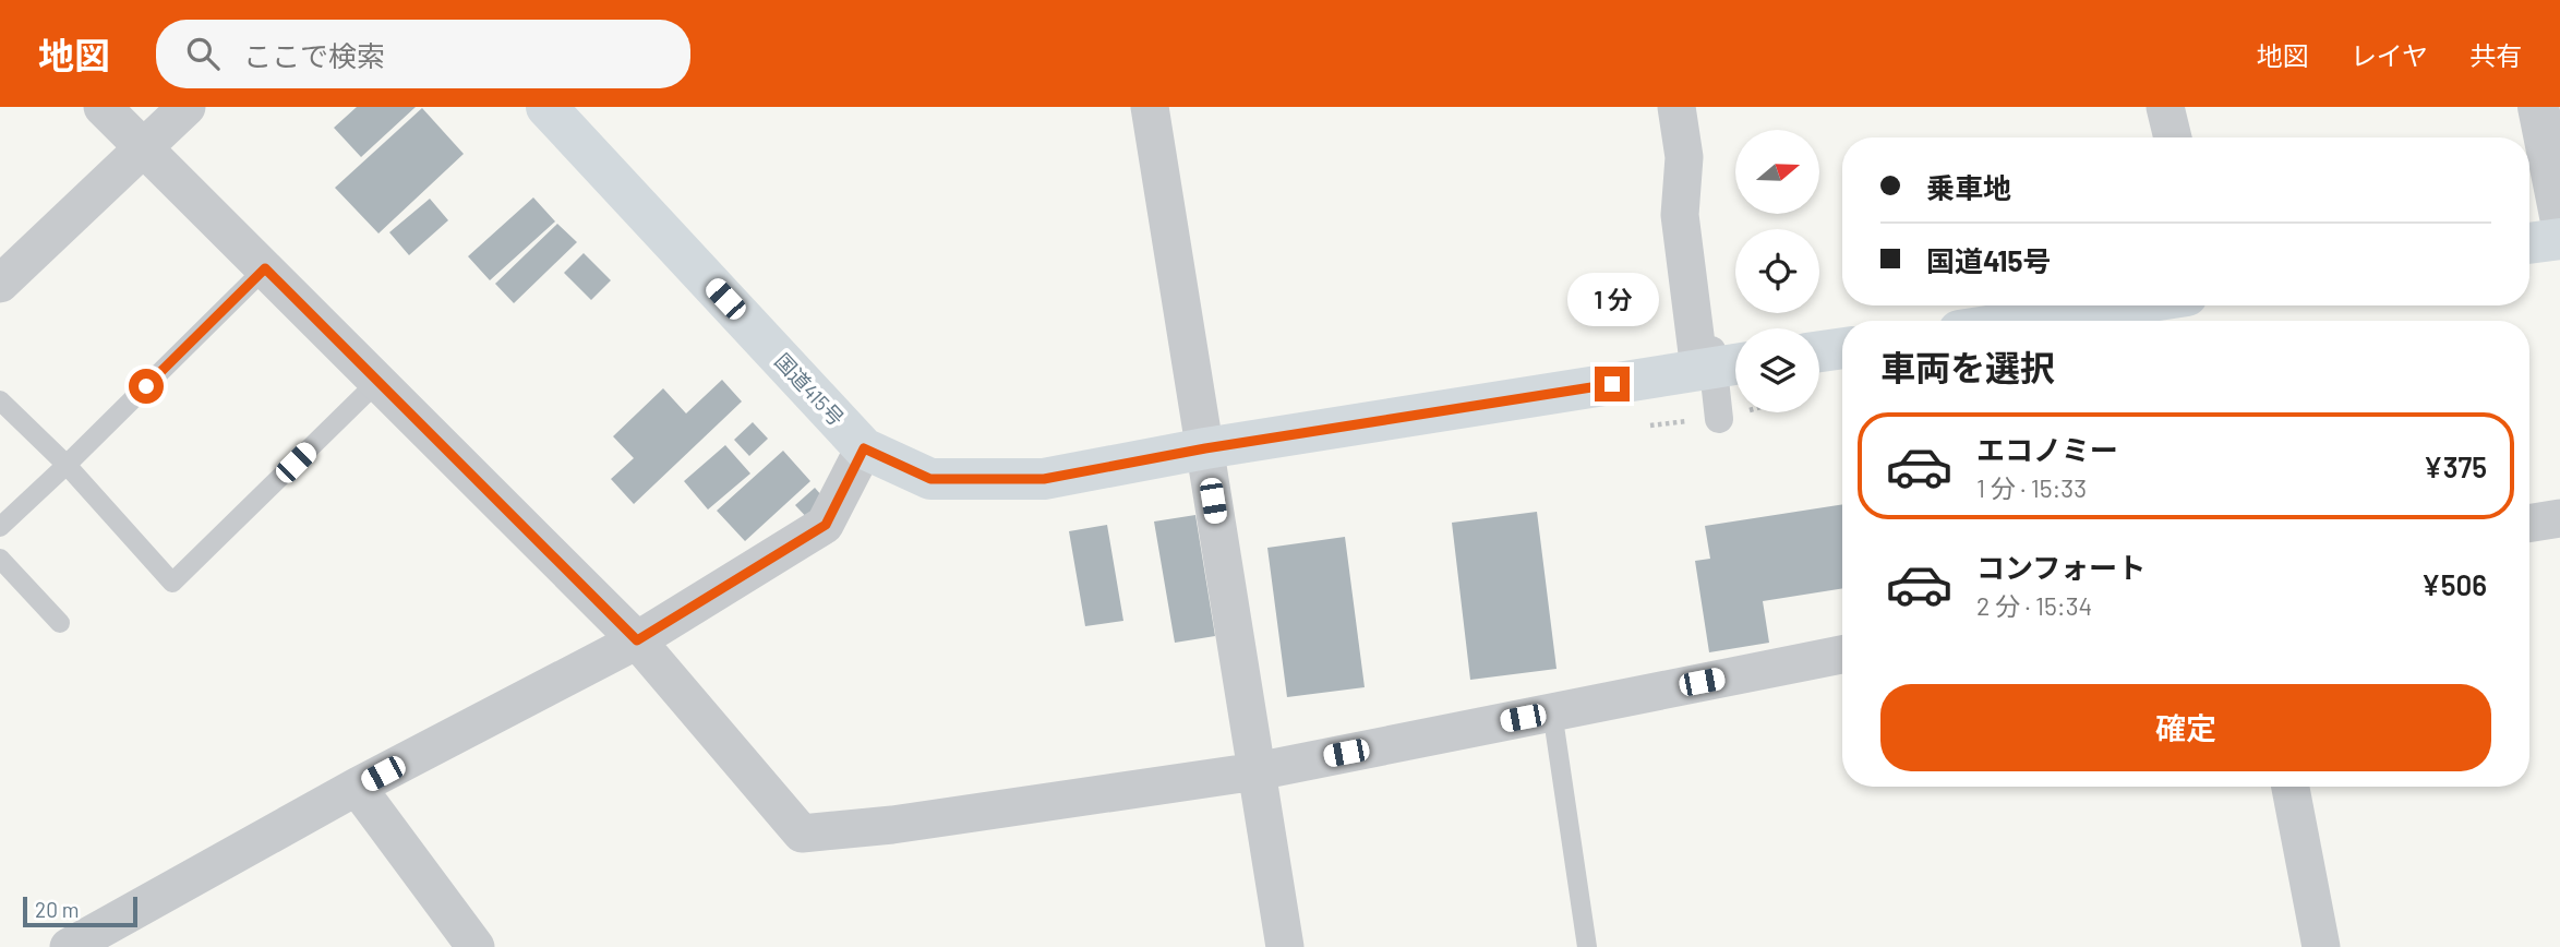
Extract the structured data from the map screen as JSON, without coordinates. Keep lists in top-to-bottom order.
{
  "streets": {
    "highway": ["国道415号"]
  },
  "scale_bar": "20 m",
  "north": "right",
  "page": {
    "header": "地図",
    "search": "ここで検索",
    "nav": ["地図", "レイヤ", "共有"],
    "banner": ["乗車地", "国道415号"],
    "bubble": "1 分",
    "heading": "車両を選択",
    "list": [
      {
        "name": "エコノミー",
        "note": "1 分 · 15:33",
        "value": "¥375"
      },
      {
        "name": "コンフォート",
        "note": "2 分 · 15:34",
        "value": "¥506"
      }
    ],
    "buttons": "確定",
    "scale": "20 m"
  }
}
